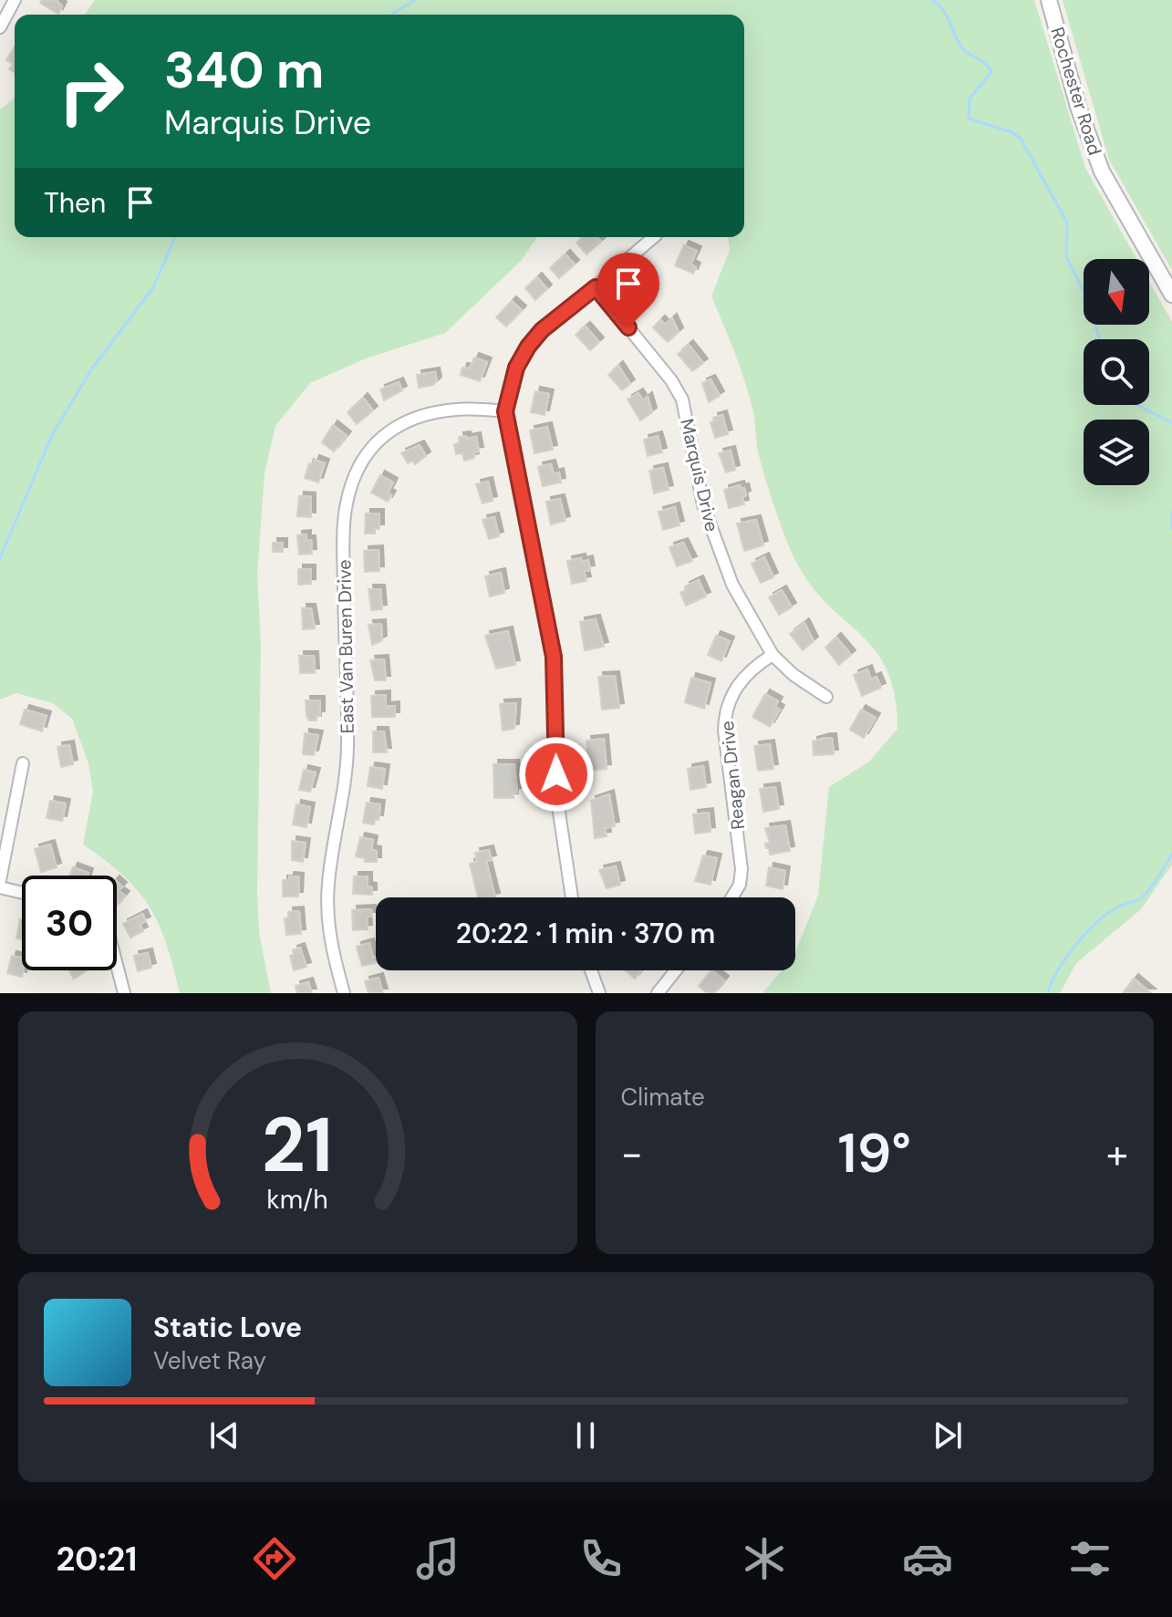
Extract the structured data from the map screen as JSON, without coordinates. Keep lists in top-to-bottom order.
{
  "streets": {
    "street": [
      "Rochester Road",
      "Marquis Drive",
      "East Van Buren Drive",
      "Reagan Drive"
    ]
  },
  "crossings": [
    ["Marquis Drive", "Reagan Drive"]
  ],
  "north": "bottom",
  "page": {
    "turn": ["340 m", "Marquis Drive"],
    "then": "Then",
    "limit": "30",
    "trip": "20:22 · 1 min · 370 m",
    "tile": "Climate",
    "heat": ["−", "19°", "+"],
    "song": ["Static Love", "Velvet Ray"],
    "tabs": "20:21",
    "gauge": ["21", "km/h"]
  }
}
